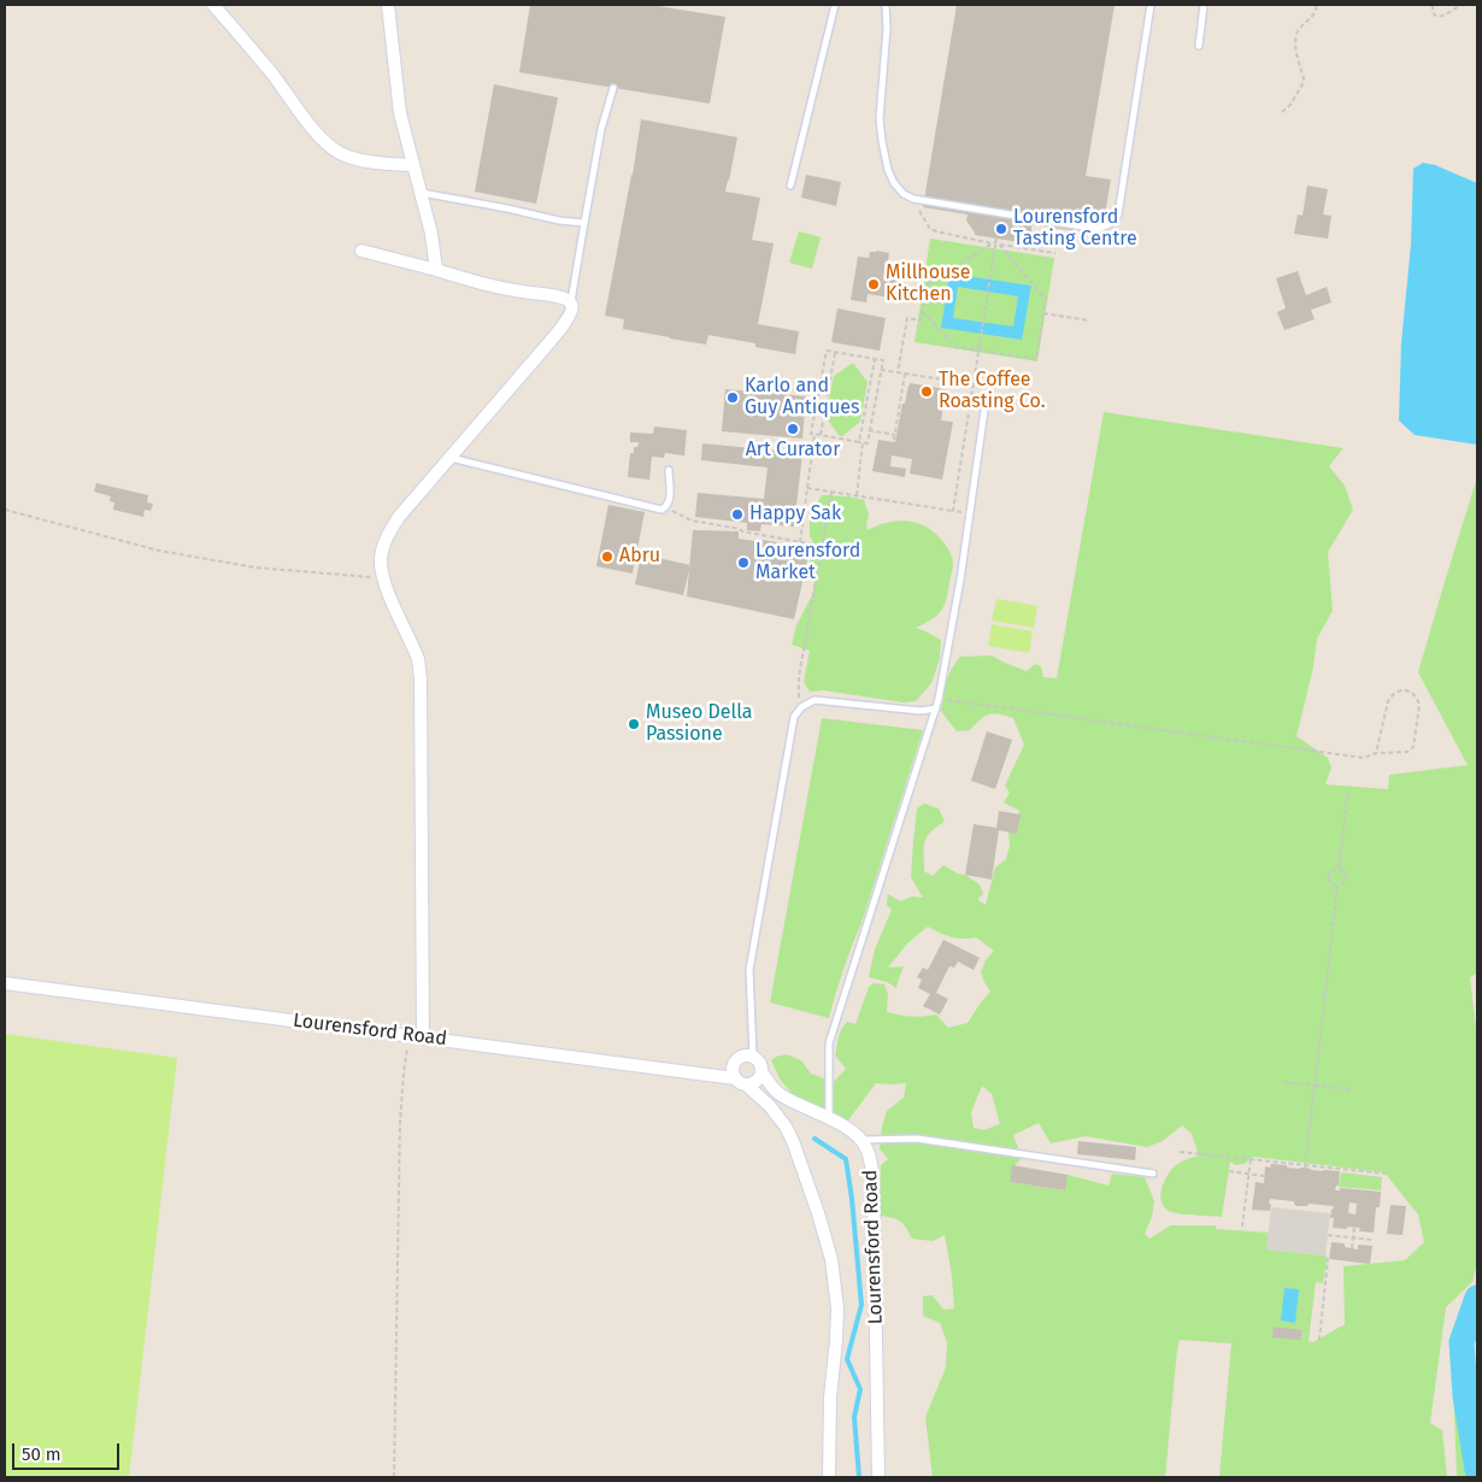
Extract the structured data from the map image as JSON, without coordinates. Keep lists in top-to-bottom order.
{
  "streets": {
    "street": ["Lourensford Road"]
  },
  "places": [
    "Lourensford Tasting Centre",
    "Millhouse Kitchen",
    "The Coffee Roasting Co.",
    "Karlo and Guy Antiques",
    "Art Curator",
    "Happy Sak",
    "Abru",
    "Lourensford Market",
    "Museo Della Passione"
  ],
  "scale_bar": "50 m"
}
